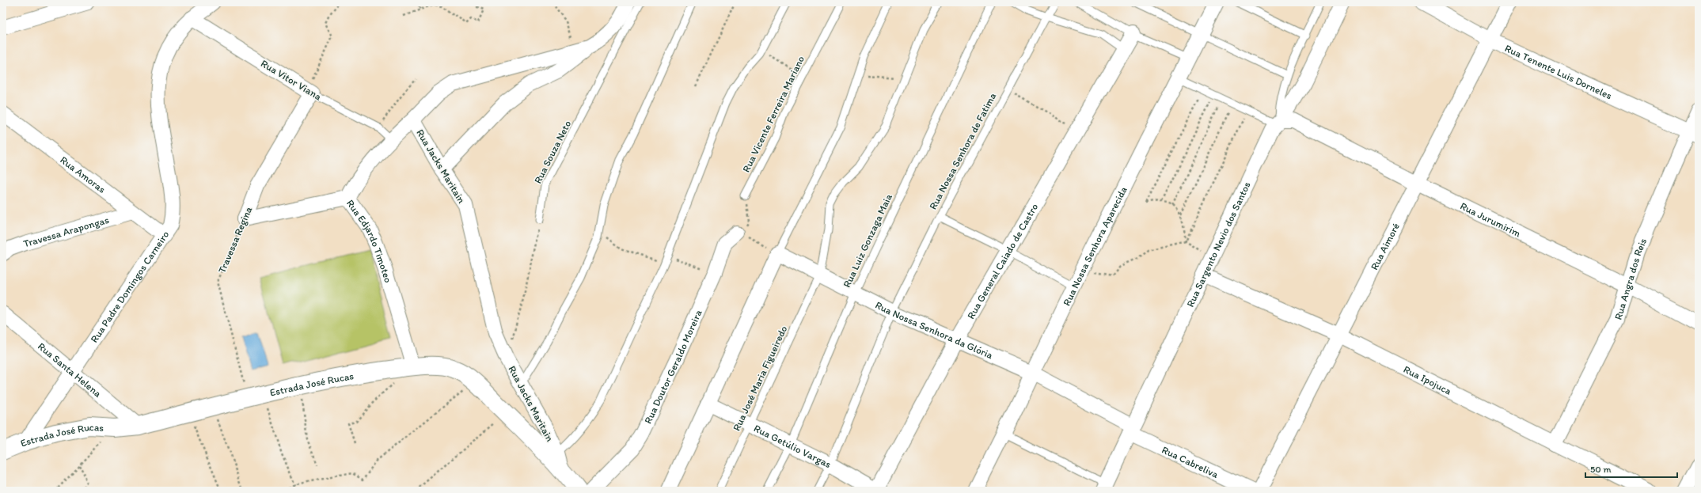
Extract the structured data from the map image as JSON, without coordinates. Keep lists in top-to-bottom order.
{
  "streets": {
    "street": [
      "Rua Tenente Luis Dorneles",
      "Rua Vitor Viana",
      "Rua Jacks Maritain",
      "Rua Amoras",
      "Rua Jurumirim",
      "Travessa Arapongas",
      "Travessa Regina",
      "Rua Edjardo Timoteo",
      "Rua Sargento Nevio dos Santos",
      "Rua Nossa Senhora Aparecida",
      "Rua Aimoré",
      "Rua General Caiado de Castro",
      "Rua Angra dos Reis",
      "Rua Padre Domingos Carneiro",
      "Rua Nossa Senhora da Glória",
      "Rua Doutor Geraldo Moreira",
      "Rua Santa Helena",
      "Rua Ipojuca",
      "Estrada José Rucas",
      "Rua Getúlio Vargas",
      "Rua Cabreliva"
    ],
    "lane": [
      "Rua Vicente Ferreira Mariano",
      "Rua Nossa Senhora de Fatima",
      "Rua Souza Neto",
      "Rua Luiz Gonzaga Maia",
      "Rua José Maria Figueiredo"
    ]
  },
  "crossings": [
    ["Rua Tenente Luis Dorneles", "Rua Aimoré"],
    ["Rua Tenente Luis Dorneles", "Rua Angra dos Reis"],
    ["Rua Vitor Viana", "Travessa Regina"],
    ["Rua Vitor Viana", "Rua Edjardo Timoteo"],
    ["Rua Vitor Viana", "Rua Padre Domingos Carneiro"],
    ["Rua Nossa Senhora de Fatima", "Rua Nossa Senhora da Glória"],
    ["Rua Nossa Senhora de Fatima", "Rua Getúlio Vargas"],
    ["Rua Jacks Maritain", "Rua Edjardo Timoteo"],
    ["Rua Jacks Maritain", "Estrada José Rucas"],
    ["Rua Amoras", "Travessa Arapongas"],
    ["Rua Amoras", "Rua Padre Domingos Carneiro"],
    ["Rua Jurumirim", "Rua Sargento Nevio dos Santos"],
    ["Rua Jurumirim", "Rua Aimoré"],
    ["Rua Jurumirim", "Rua Angra dos Reis"],
    ["Travessa Regina", "Estrada José Rucas"],
    ["Rua Luiz Gonzaga Maia", "Rua Nossa Senhora da Glória"],
    ["Rua Luiz Gonzaga Maia", "Rua Getúlio Vargas"],
    ["Rua Edjardo Timoteo", "Estrada José Rucas"],
    ["Rua Sargento Nevio dos Santos", "Rua Nossa Senhora da Glória"],
    ["Rua Sargento Nevio dos Santos", "Rua Ipojuca"],
    ["Rua Sargento Nevio dos Santos", "Rua Cabreliva"],
    ["Rua Nossa Senhora Aparecida", "Rua Nossa Senhora da Glória"],
    ["Rua Aimoré", "Rua Ipojuca"],
    ["Rua General Caiado de Castro", "Rua Nossa Senhora da Glória"],
    ["Rua General Caiado de Castro", "Rua Getúlio Vargas"],
    ["Rua Angra dos Reis", "Rua Ipojuca"],
    ["Rua Padre Domingos Carneiro", "Rua Santa Helena"],
    ["Rua Padre Domingos Carneiro", "Estrada José Rucas"],
    ["Rua Nossa Senhora da Glória", "Rua José Maria Figueiredo"],
    ["Rua Nossa Senhora da Glória", "Rua Cabreliva"],
    ["Rua Santa Helena", "Estrada José Rucas"],
    ["Rua José Maria Figueiredo", "Rua Getúlio Vargas"]
  ],
  "scale_bar": "50 m"
}
